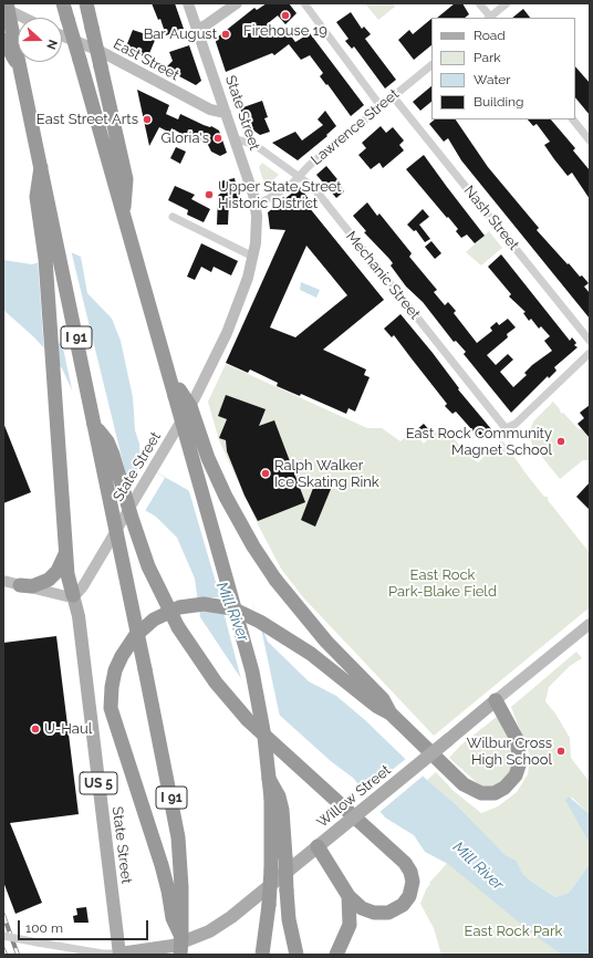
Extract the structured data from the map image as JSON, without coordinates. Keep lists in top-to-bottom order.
{
  "streets": {
    "highway": ["I 91"],
    "main road": [
      "East Street",
      "State Street",
      "US 5",
      "Willow Street"
    ],
    "street": ["Lawrence Street", "Nash Street", "Mechanic Street"]
  },
  "crossings": [
    ["East Street", "State Street"],
    ["State Street", "Lawrence Street"],
    ["State Street", "Mechanic Street"],
    ["State Street", "Willow Street"],
    ["Lawrence Street", "Nash Street"],
    ["Lawrence Street", "Mechanic Street"]
  ],
  "water": ["Mill River"],
  "parks": ["East Rock Park-Blake Field", "East Rock Park"],
  "places": [
    "Firehouse 19",
    "Bar August",
    "East Street Arts",
    "Gloria's",
    "Upper State Street Historic District",
    "East Rock Community Magnet School",
    "Ralph Walker Ice Skating Rink",
    "U-Haul",
    "Wilbur Cross High School"
  ],
  "legend": [
    "Road",
    "Park",
    "Water",
    "Building"
  ],
  "scale_bar": "100 m",
  "north": "right"
}
